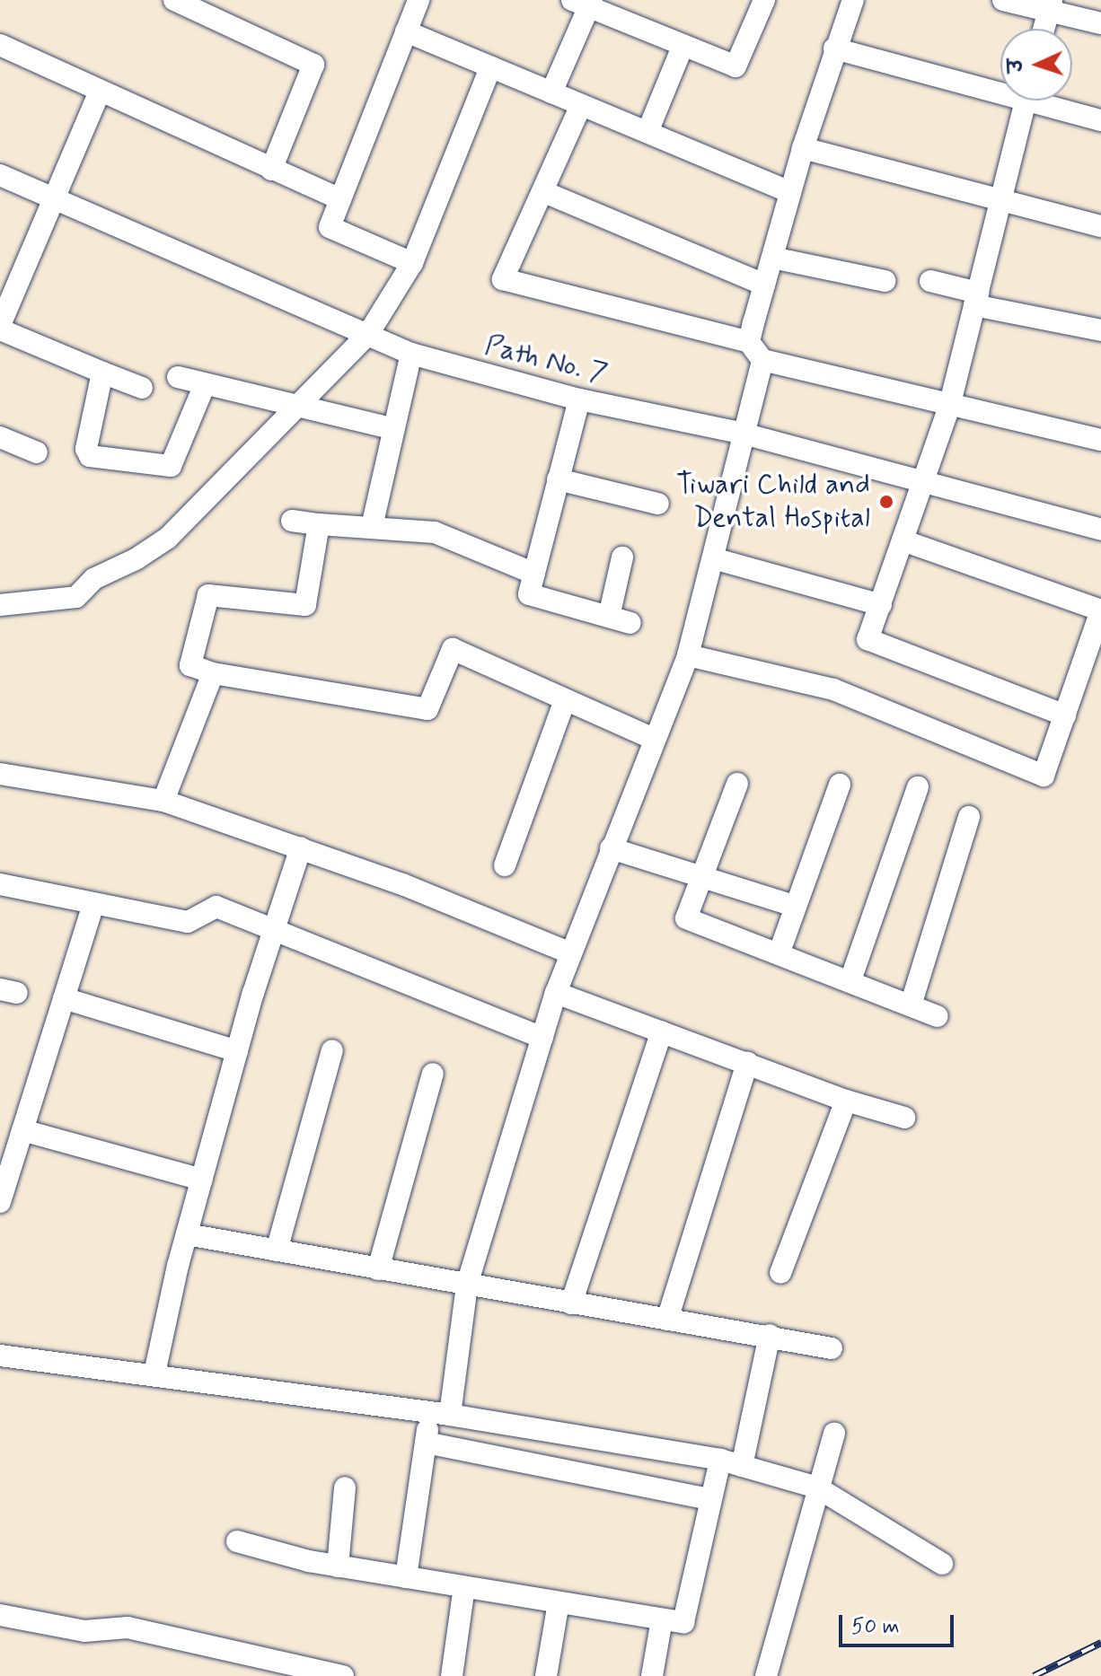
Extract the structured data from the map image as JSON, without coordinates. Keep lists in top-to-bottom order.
{
  "streets": {
    "street": ["Path No. 7"]
  },
  "places": ["Tiwari Child and Dental Hospital"],
  "scale_bar": "50 m",
  "north": "left"
}
